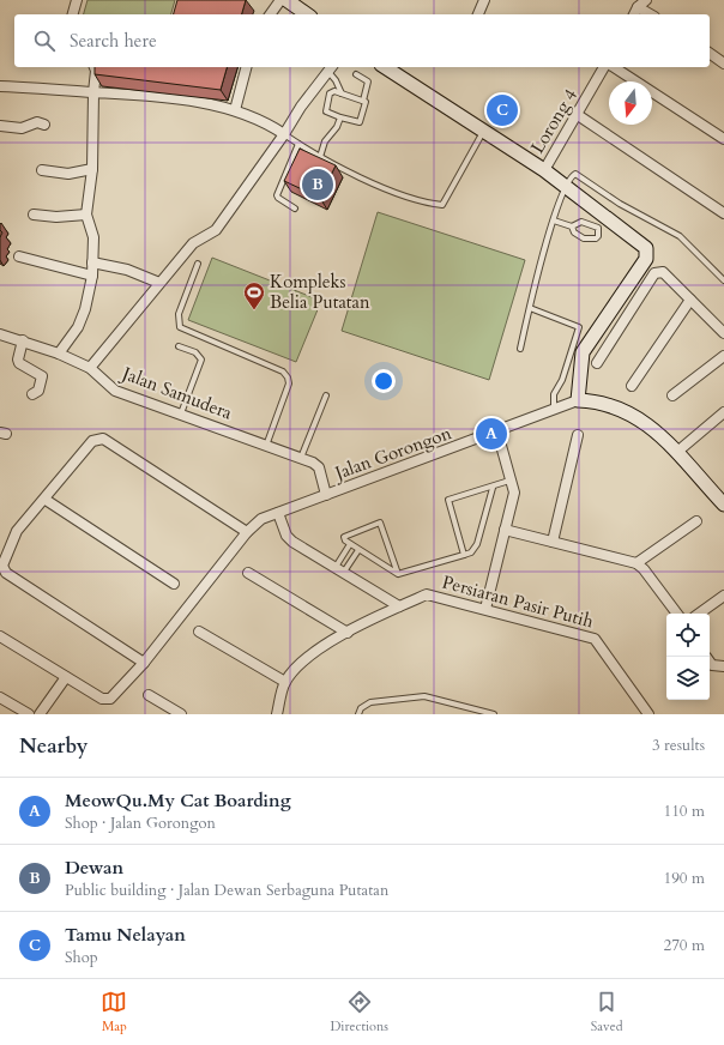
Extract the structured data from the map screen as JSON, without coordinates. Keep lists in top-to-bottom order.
{
  "streets": {
    "street": [
      "Lorong 4",
      "Jalan Samudera",
      "Jalan Gorongon",
      "Persiaran Pasir Putih"
    ]
  },
  "crossings": [
    ["Jalan Samudera", "Jalan Gorongon"]
  ],
  "places": {
    "sports": ["Kompleks Belia Putatan"]
  },
  "north": "bottom",
  "page": {
    "search": "Search here",
    "pins": ["C", "B", "A"],
    "heading": ["Nearby", "3 results"],
    "list": [
      {
        "mark": "A",
        "name": "MeowQu.My Cat Boarding",
        "note": "Shop · Jalan Gorongon",
        "value": "110 m"
      },
      {
        "mark": "B",
        "name": "Dewan",
        "note": "Public building · Jalan Dewan Serbaguna Putatan",
        "value": "190 m"
      },
      {
        "mark": "C",
        "name": "Tamu Nelayan",
        "note": "Shop",
        "value": "270 m"
      }
    ],
    "nav": ["Map", "Directions", "Saved"]
  }
}
